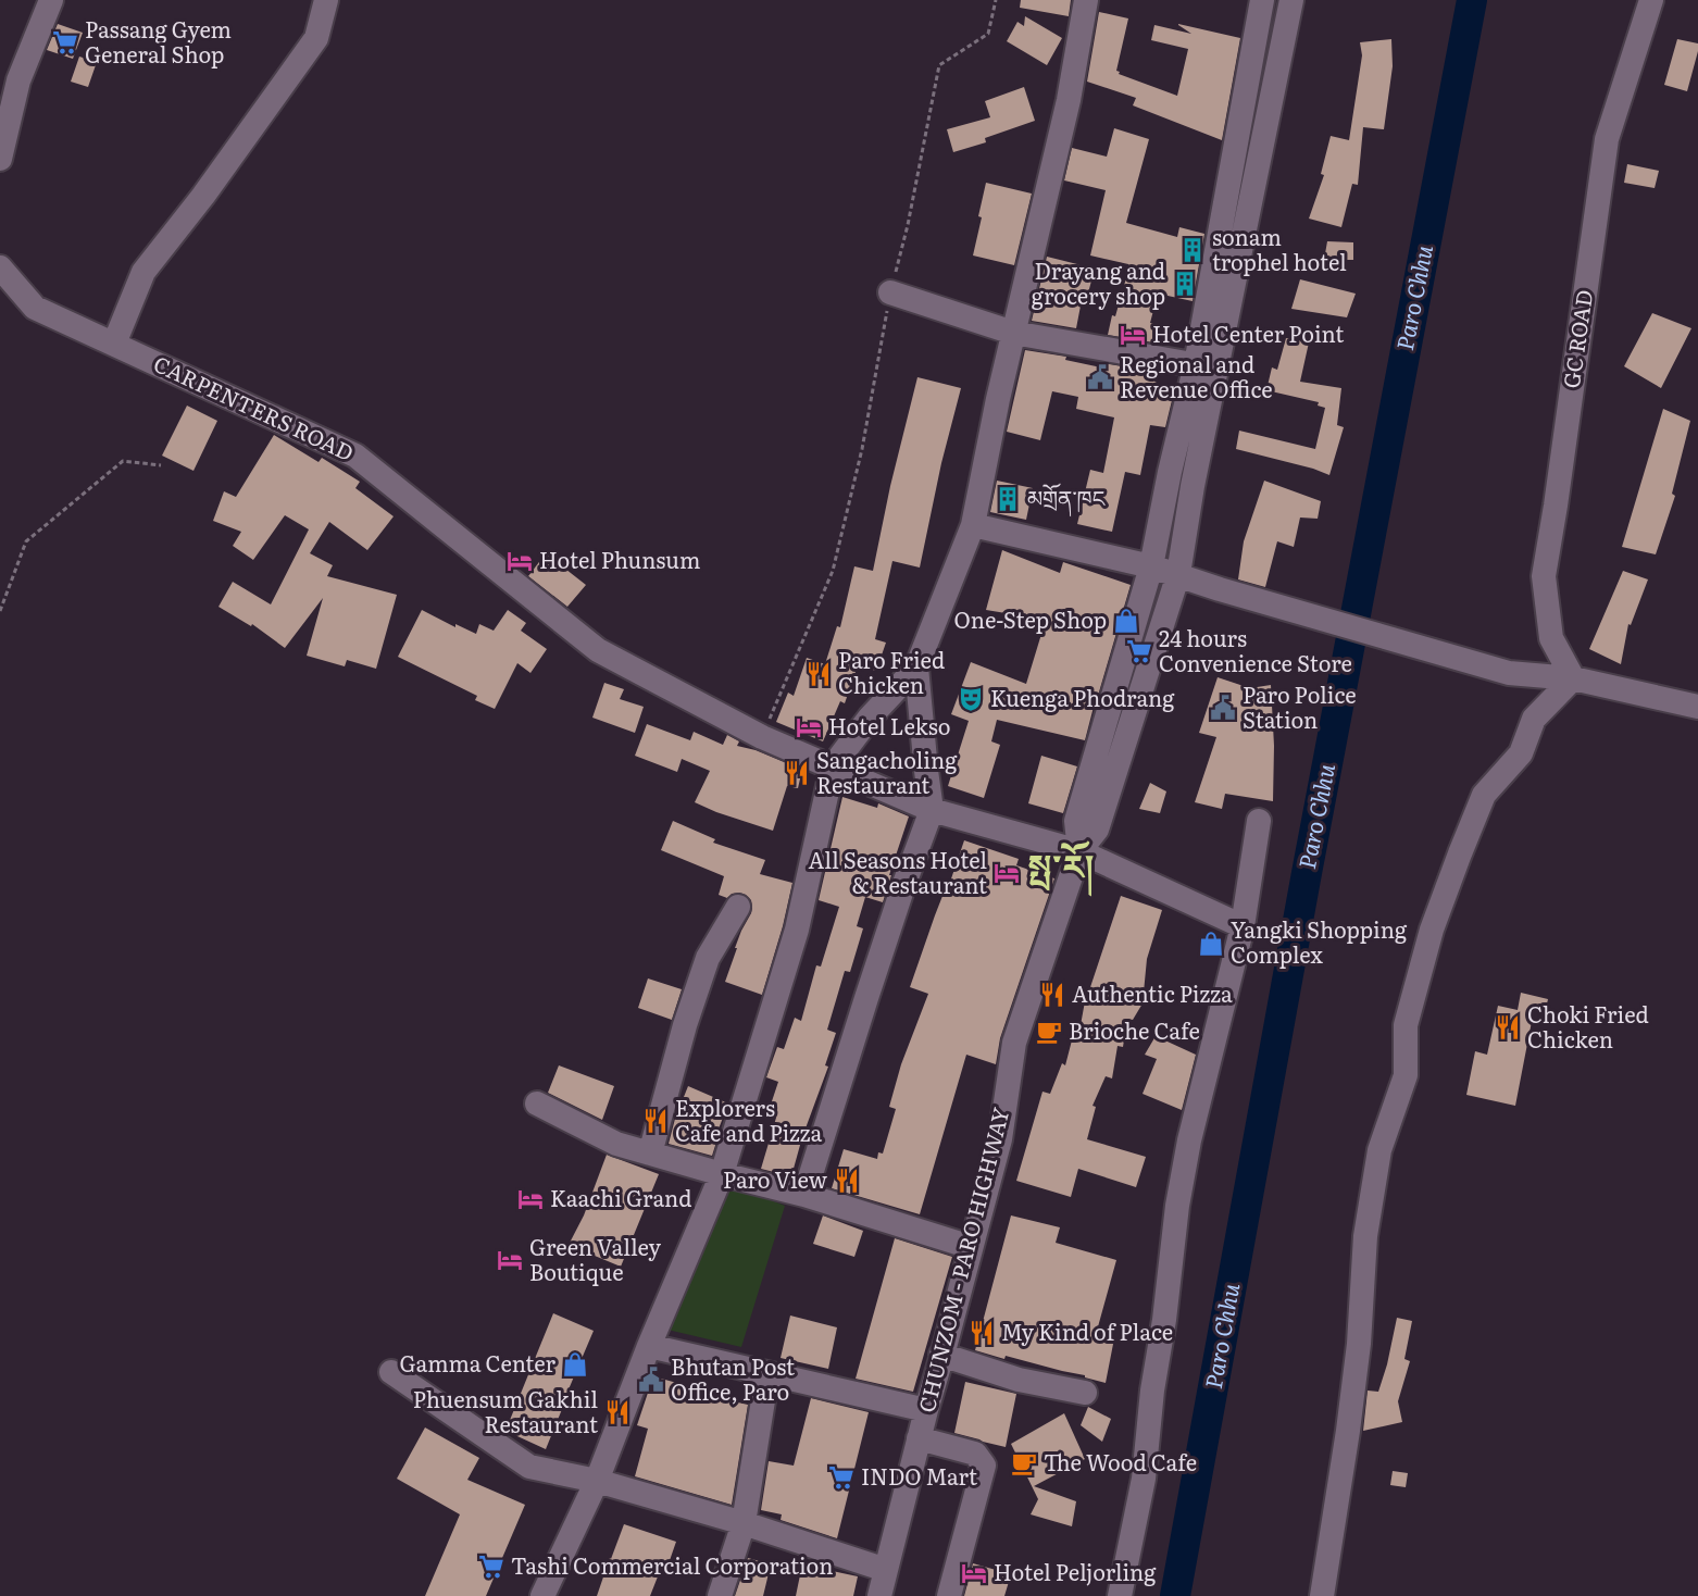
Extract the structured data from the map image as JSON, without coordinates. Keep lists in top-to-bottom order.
{
  "streets": {
    "street": ["GC ROAD", "CARPENTERS ROAD", "CHUNZOM - PARO HIGHWAY"]
  },
  "crossings": [
    ["CARPENTERS ROAD", "CHUNZOM - PARO HIGHWAY"]
  ],
  "districts": ["སྤ་རོ།"],
  "water": ["Paro Chhu"],
  "places": {
    "supermarket": [
      "Passang Gyem General Shop",
      "24 hours Convenience Store",
      "INDO Mart",
      "Tashi Commercial Corporation"
    ],
    "building": ["sonam trophel hotel", "Drayang and grocery shop", "མགྲོན་ཁང"],
    "hotel": [
      "Hotel Center Point",
      "Hotel Phunsum",
      "Hotel Lekso",
      "All Seasons Hotel & Restaurant",
      "Kaachi Grand",
      "Green Valley Boutique",
      "Hotel Peljorling"
    ],
    "public building": ["Regional and Revenue Office", "Paro Police Station", "Bhutan Post Office, Paro"],
    "shop": ["One-Step Shop", "Yangki Shopping Complex", "Gamma Center"],
    "restaurant": [
      "Paro Fried Chicken",
      "Sangacholing Restaurant",
      "Authentic Pizza",
      "Choki Fried Chicken",
      "Explorers Cafe and Pizza",
      "Paro View",
      "My Kind of Place",
      "Phuensum Gakhil Restaurant"
    ],
    "theatre": ["Kuenga Phodrang"],
    "cafe": ["Brioche Cafe", "The Wood Cafe"]
  }
}
